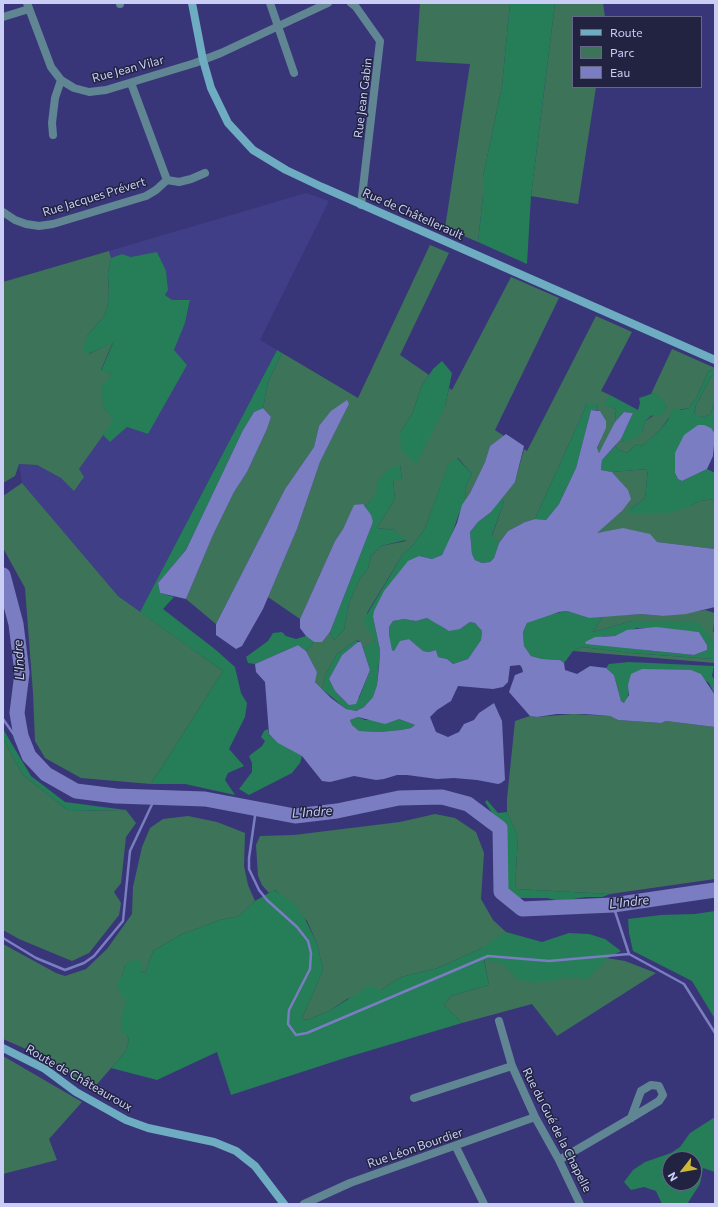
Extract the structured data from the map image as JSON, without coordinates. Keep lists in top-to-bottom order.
{
  "streets": {
    "main road": ["Rue de Châtellerault", "Route de Châteauroux"],
    "street": [
      "Rue Jean Vilar",
      "Rue Jean Gabin",
      "Rue Jacques Prévert",
      "Rue du Gué de la Chapelle",
      "Rue Léon Bourdier"
    ]
  },
  "crossings": [
    ["Rue Jean Vilar", "Rue de Châtellerault"],
    ["Rue Jean Gabin", "Rue de Châtellerault"],
    ["Rue du Gué de la Chapelle", "Rue Léon Bourdier"]
  ],
  "water": ["L'Indre"],
  "legend": ["Route", "Parc", "Eau"],
  "north": "bottom left"
}
